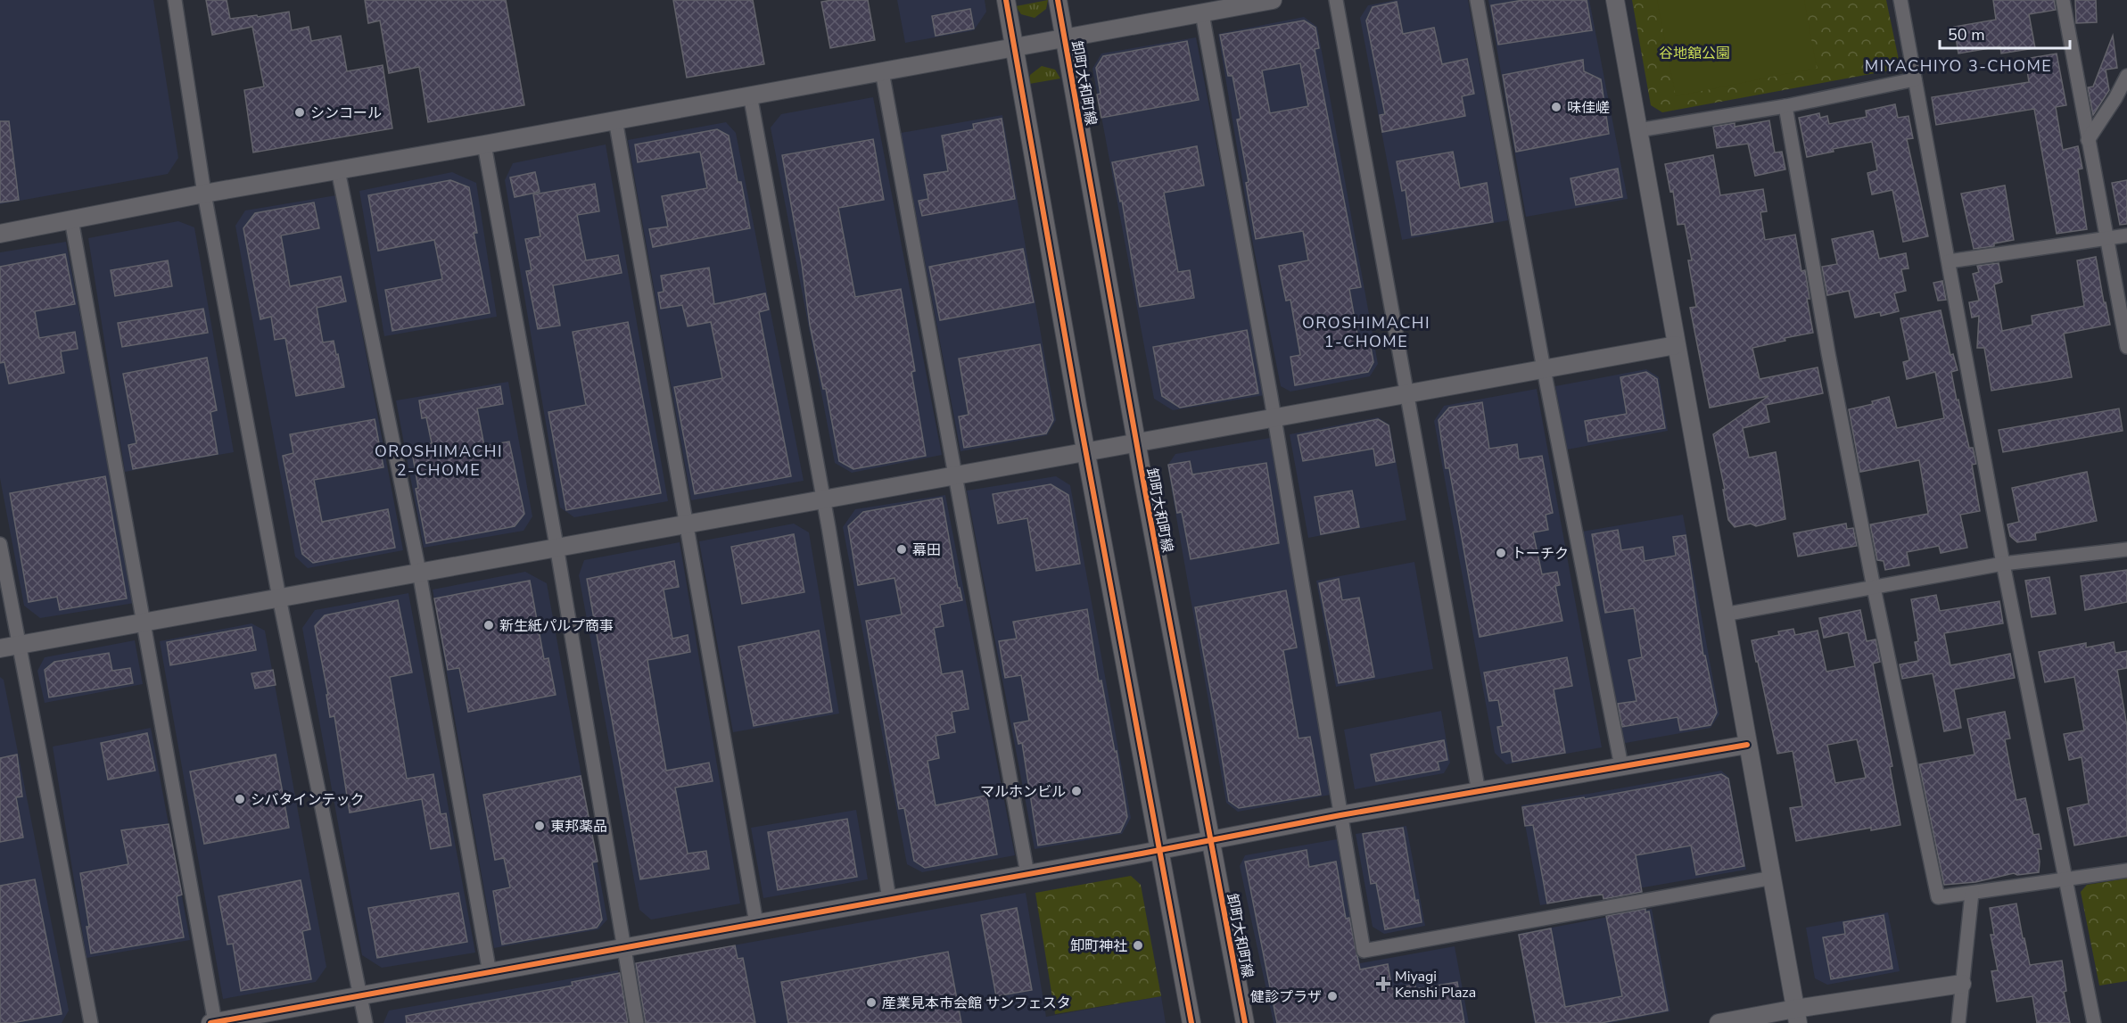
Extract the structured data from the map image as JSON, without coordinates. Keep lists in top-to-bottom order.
{
  "streets": {
    "street": ["卸町大和町線"]
  },
  "districts": ["MIYACHIYO 3-CHOME", "OROSHIMACHI 1-CHOME", "OROSHIMACHI 2-CHOME"],
  "parks": ["谷地舘公園"],
  "places": {
    "other": [
      "味佳嵯",
      "シンコール",
      "幕田",
      "トーチク",
      "新生紙パルプ商事",
      "マルホンビル",
      "シバタインテック",
      "東邦薬品",
      "卸町神社",
      "健診プラザ",
      "産業見本市会館 サンフェスタ"
    ],
    "health": ["Miyagi Kenshi Plaza"]
  },
  "scale_bar": "50 m"
}
